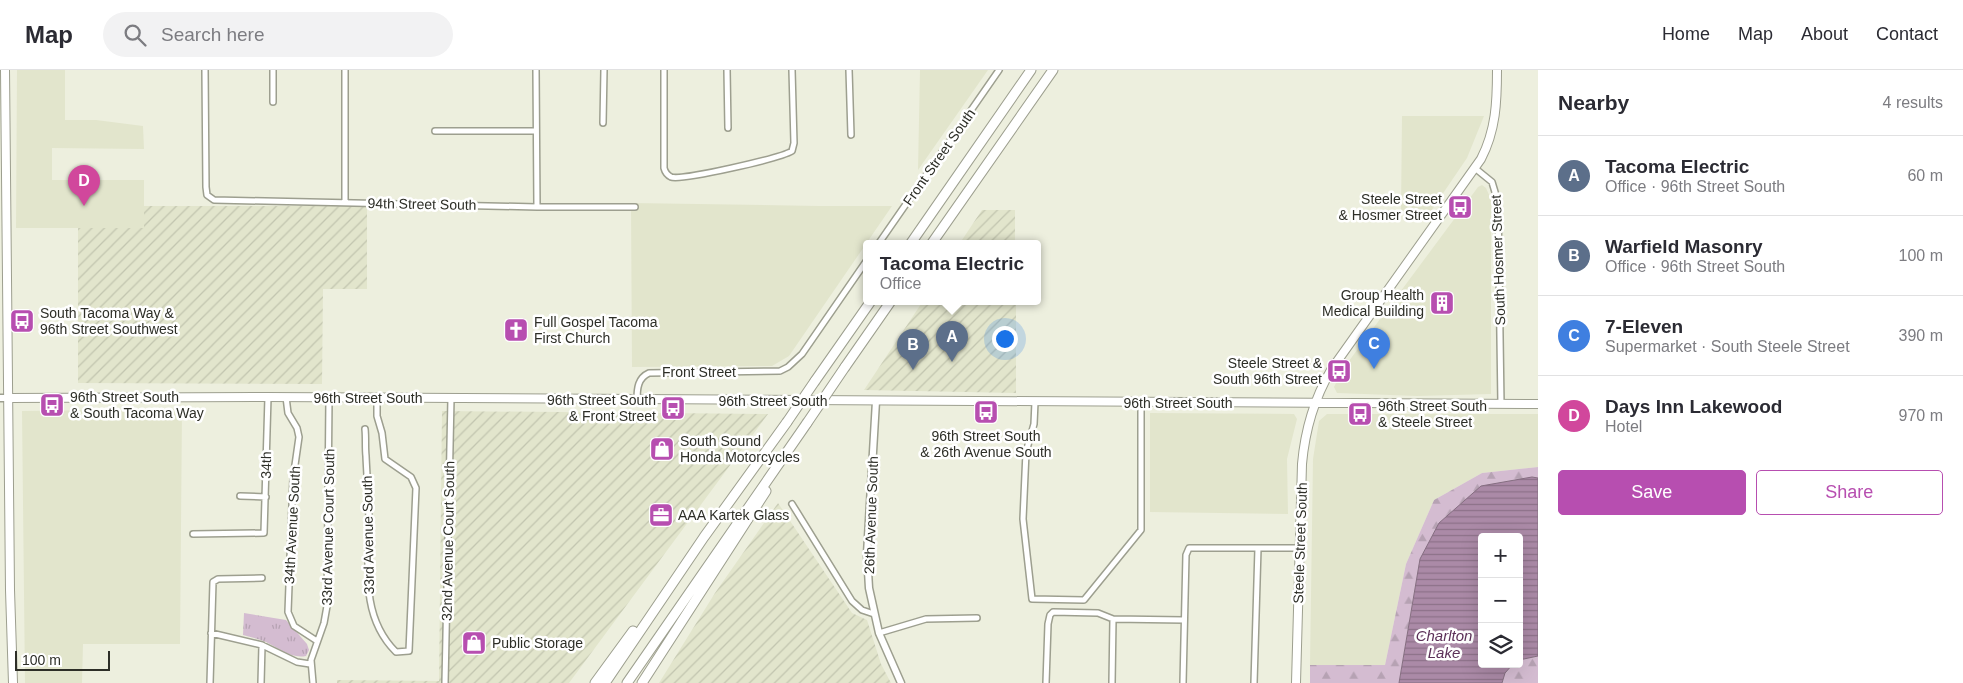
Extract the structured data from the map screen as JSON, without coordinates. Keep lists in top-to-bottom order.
{
  "streets": {
    "main road": ["96th Street South", "Steele Street South"],
    "street": [
      "Front Street South",
      "94th Street South",
      "South Hosmer Street",
      "Front Street",
      "34th",
      "26th Avenue South",
      "34th Avenue South",
      "33rd Avenue Court South",
      "33rd Avenue South",
      "32nd Avenue Court South"
    ]
  },
  "crossings": [
    ["South Hosmer Street", "96th Street South"],
    ["South Hosmer Street", "Steele Street South"],
    ["Front Street", "96th Street South"],
    ["96th Street South", "34th"],
    ["96th Street South", "26th Avenue South"],
    ["96th Street South", "34th Avenue South"],
    ["96th Street South", "33rd Avenue Court South"],
    ["96th Street South", "33rd Avenue South"],
    ["96th Street South", "32nd Avenue Court South"],
    ["96th Street South", "Steele Street South"],
    ["34th Avenue South", "33rd Avenue Court South"]
  ],
  "water": ["Charlton Lake"],
  "places": {
    "bus stop": [
      "Steele Street & Hosmer Street",
      "South Tacoma Way & 96th Street Southwest",
      "Steele Street & South 96th Street",
      "96th Street South & South Tacoma Way",
      "96th Street South & Front Street",
      "96th Street South & 26th Avenue South",
      "96th Street South & Steele Street"
    ],
    "building": ["Group Health Medical Building"],
    "church": ["Full Gospel Tacoma First Church"],
    "shop": ["South Sound Honda Motorcycles", "Public Storage"],
    "office": ["AAA Kartek Glass"]
  },
  "scale_bar": "100 m",
  "page": {
    "header": "Map",
    "search": "Search here",
    "nav": [
      "Home",
      "Map",
      "About",
      "Contact"
    ],
    "heading": ["Nearby", "4 results"],
    "list": [
      {
        "mark": "A",
        "name": "Tacoma Electric",
        "note": "Office · 96th Street South",
        "value": "60 m"
      },
      {
        "mark": "B",
        "name": "Warfield Masonry",
        "note": "Office · 96th Street South",
        "value": "100 m"
      },
      {
        "mark": "C",
        "name": "7-Eleven",
        "note": "Supermarket · South Steele Street",
        "value": "390 m"
      },
      {
        "mark": "D",
        "name": "Days Inn Lakewood",
        "note": "Hotel",
        "value": "970 m"
      }
    ],
    "pins": [
      "D",
      "A",
      "C",
      "B"
    ],
    "popup": ["Tacoma Electric", "Office"],
    "buttons": ["Save", "Share"],
    "map_buttons": ["+", "−"],
    "scale": "100 m"
  }
}
